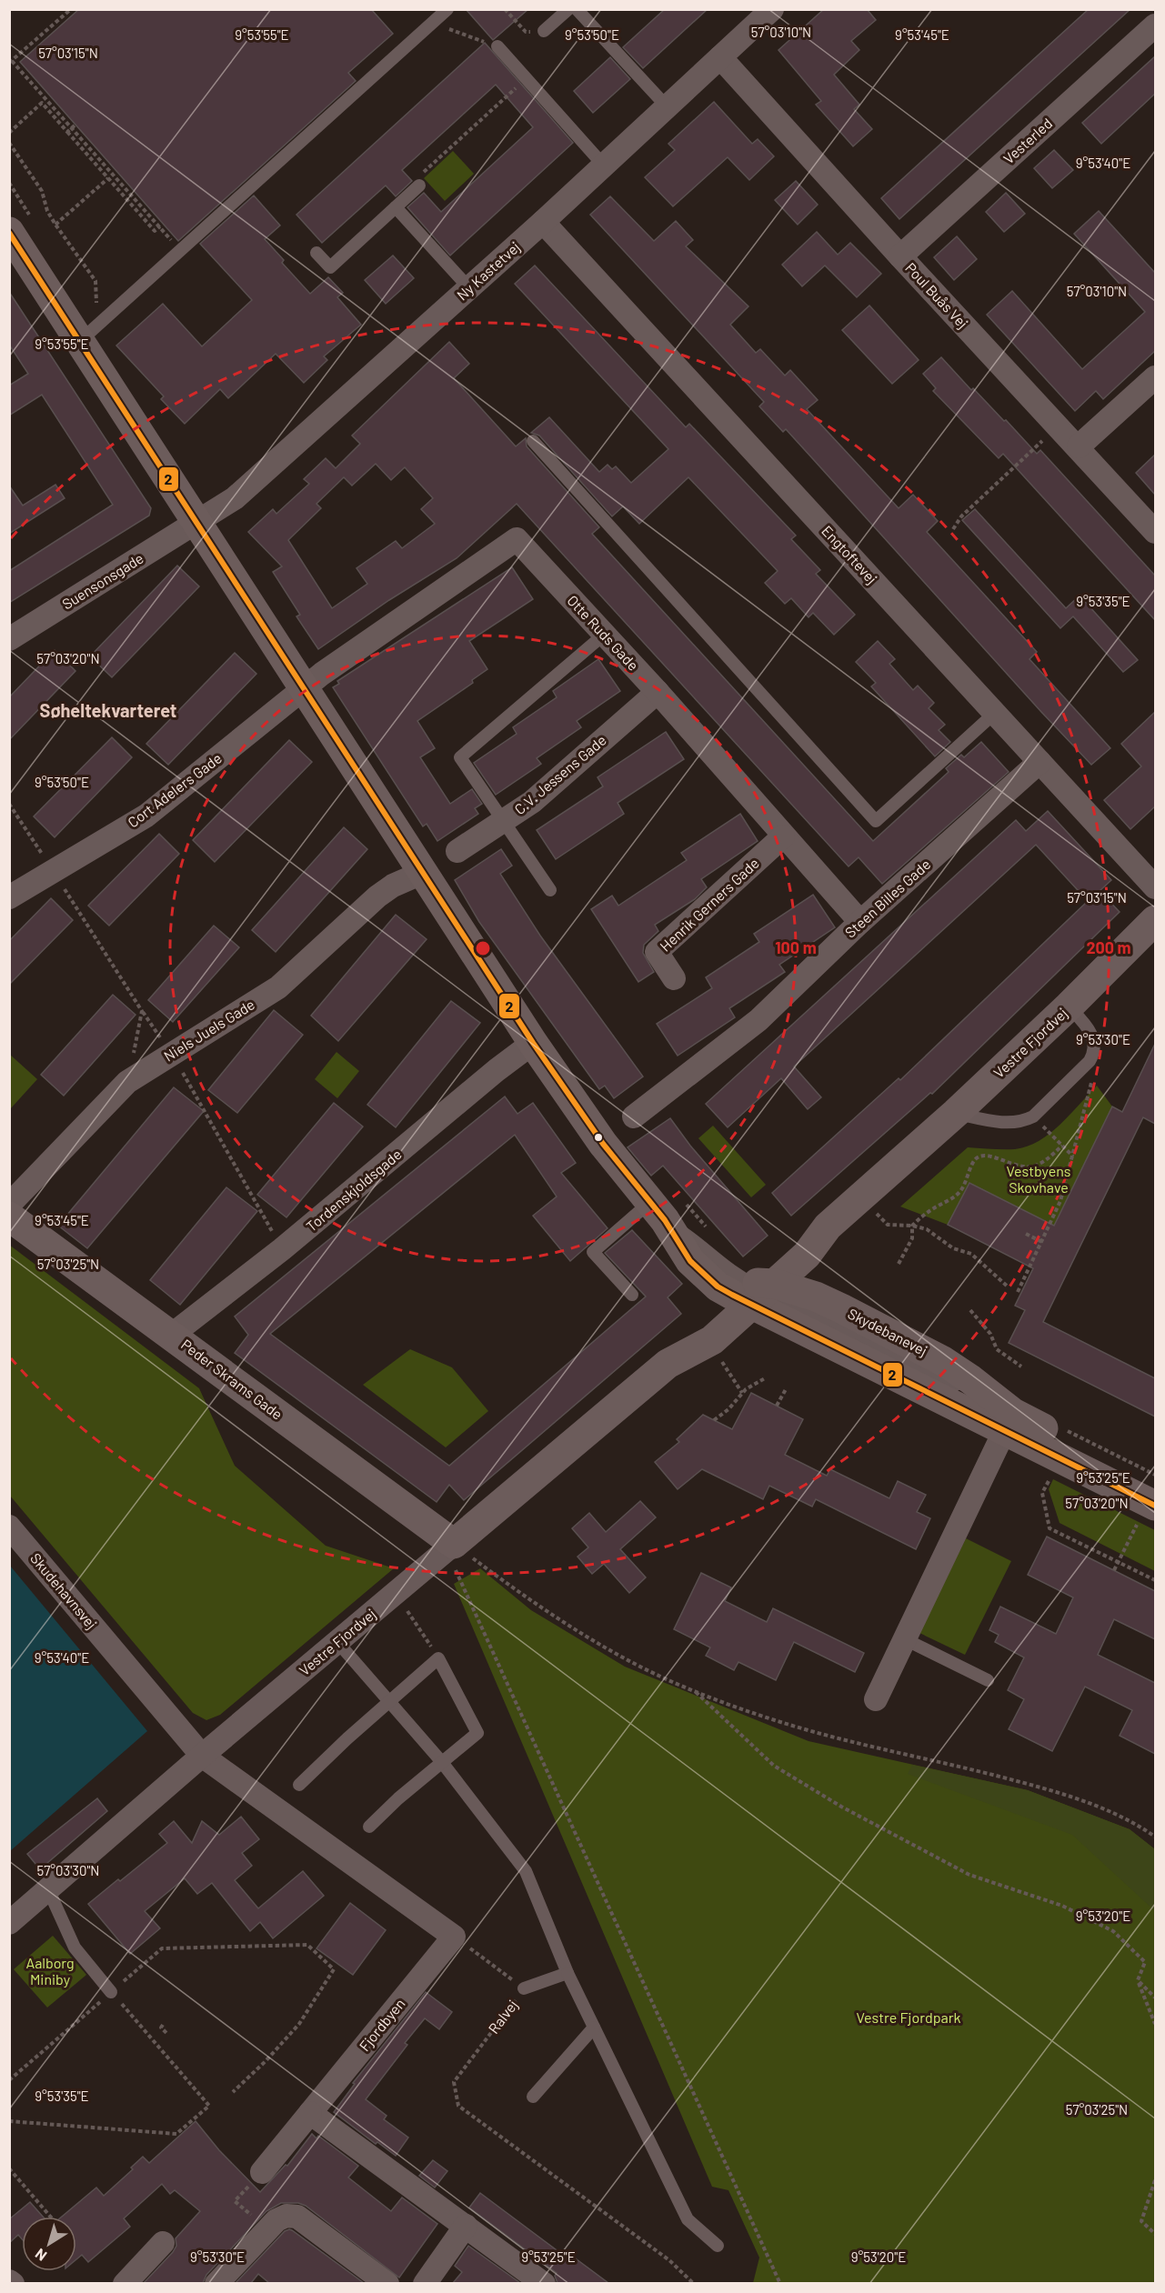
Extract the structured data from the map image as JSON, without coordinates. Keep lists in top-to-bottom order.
{
  "streets": {
    "street": [
      "Vesterled",
      "Ny Kastetvej",
      "Poul Buås Vej",
      "Engtoftevej",
      "Suensonsgade",
      "Otte Ruds Gade",
      "C.V. Jessens Gade",
      "Cort Adelers Gade",
      "Steen Billes Gade",
      "Henrik Gerners Gade",
      "Niels Juels Gade",
      "Vestre Fjordvej",
      "Tordenskjoldsgade",
      "Skydebanevej",
      "Peder Skrams Gade",
      "Skudehavnsvej",
      "Fjordbyen"
    ],
    "path": ["Ralvej"]
  },
  "crossings": [
    ["Vesterled", "Poul Buås Vej"],
    ["Ny Kastetvej", "Poul Buås Vej"],
    ["Ny Kastetvej", "Engtoftevej"],
    ["Ny Kastetvej", "Suensonsgade"],
    ["Ny Kastetvej", "Skydebanevej"],
    ["Engtoftevej", "Steen Billes Gade"],
    ["Suensonsgade", "Skydebanevej"],
    ["Otte Ruds Gade", "C.V. Jessens Gade"],
    ["Otte Ruds Gade", "Cort Adelers Gade"],
    ["Otte Ruds Gade", "Steen Billes Gade"],
    ["Otte Ruds Gade", "Henrik Gerners Gade"],
    ["Otte Ruds Gade", "Skydebanevej"],
    ["Cort Adelers Gade", "Skydebanevej"],
    ["Niels Juels Gade", "Skydebanevej"],
    ["Vestre Fjordvej", "Skydebanevej"],
    ["Vestre Fjordvej", "Peder Skrams Gade"],
    ["Vestre Fjordvej", "Skudehavnsvej"],
    ["Tordenskjoldsgade", "Skydebanevej"],
    ["Tordenskjoldsgade", "Peder Skrams Gade"],
    ["Ralvej", "Fjordbyen"]
  ],
  "districts": ["Søheltekvarteret"],
  "parks": ["Vestbyens Skovhave", "Aalborg Miniby", "Vestre Fjordpark"],
  "lines": ["transit line 2"],
  "north": "bottom left",
  "coordinates": [
    "57°03'10\"N",
    "9°53'55\"E",
    "9°53'50\"E",
    "9°53'45\"E",
    "57°03'15\"N",
    "9°53'40\"E",
    "9°53'35\"E",
    "57°03'20\"N",
    "9°53'30\"E",
    "57°03'25\"N",
    "9°53'25\"E",
    "57°03'30\"N",
    "9°53'20\"E"
  ],
  "rings": ["100 m", "200 m"]
}
